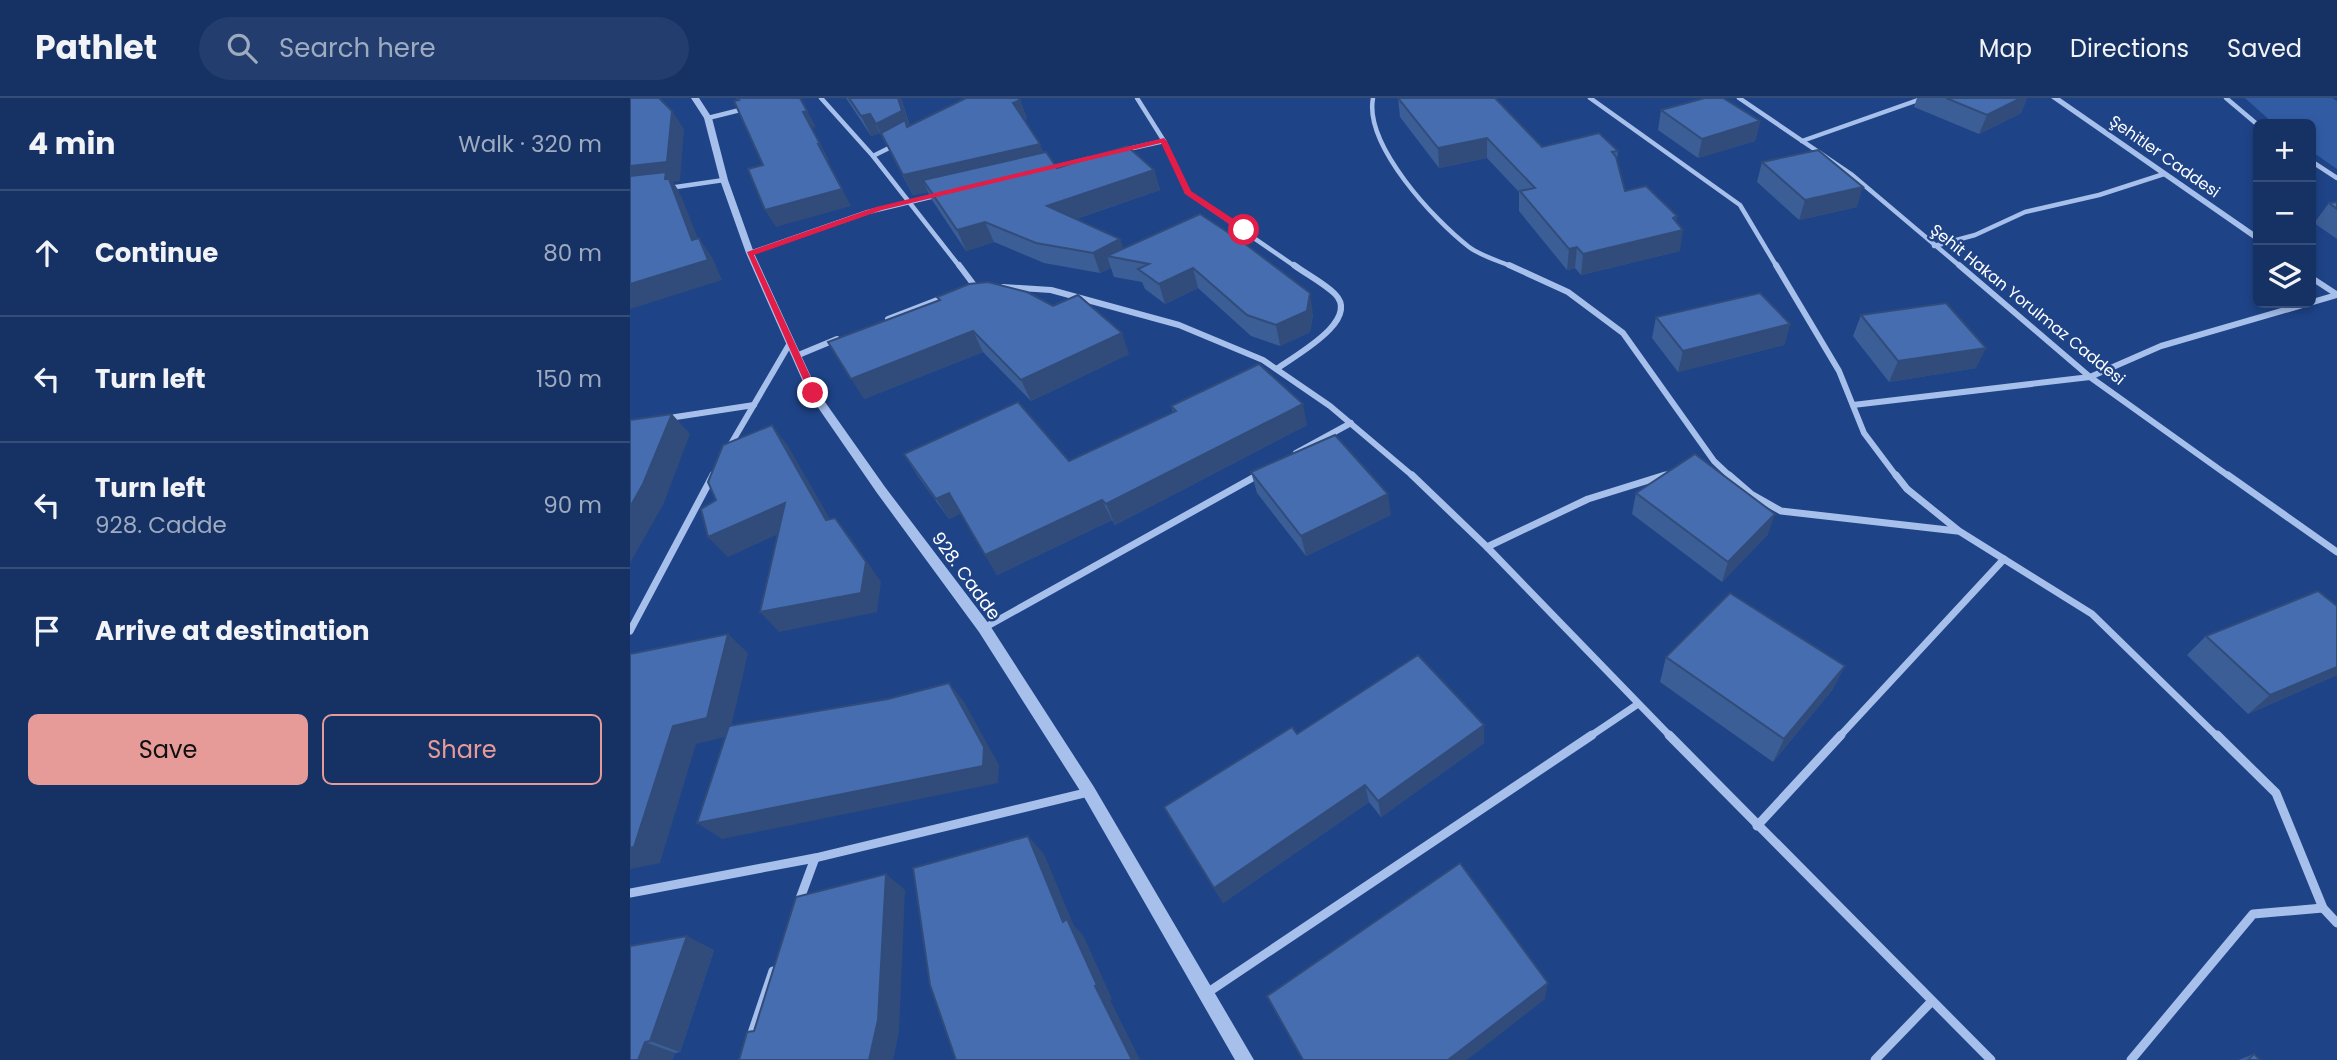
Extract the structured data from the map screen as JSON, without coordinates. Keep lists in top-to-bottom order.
{
  "streets": {
    "street": ["Şehitler Caddesi", "Şehit Hakan Yorulmaz Caddesi", "928. Cadde"]
  },
  "page": {
    "header": "Pathlet",
    "search": "Search here",
    "nav": ["Map", "Directions", "Saved"],
    "heading": ["4 min", "Walk · 320 m"],
    "map_buttons": ["+", "−"],
    "list": [
      ["Continue", "80 m"],
      ["Turn left", "150 m"],
      ["Turn left", "928. Cadde", "90 m"],
      "Arrive at destination"
    ],
    "buttons": ["Save", "Share"]
  }
}
